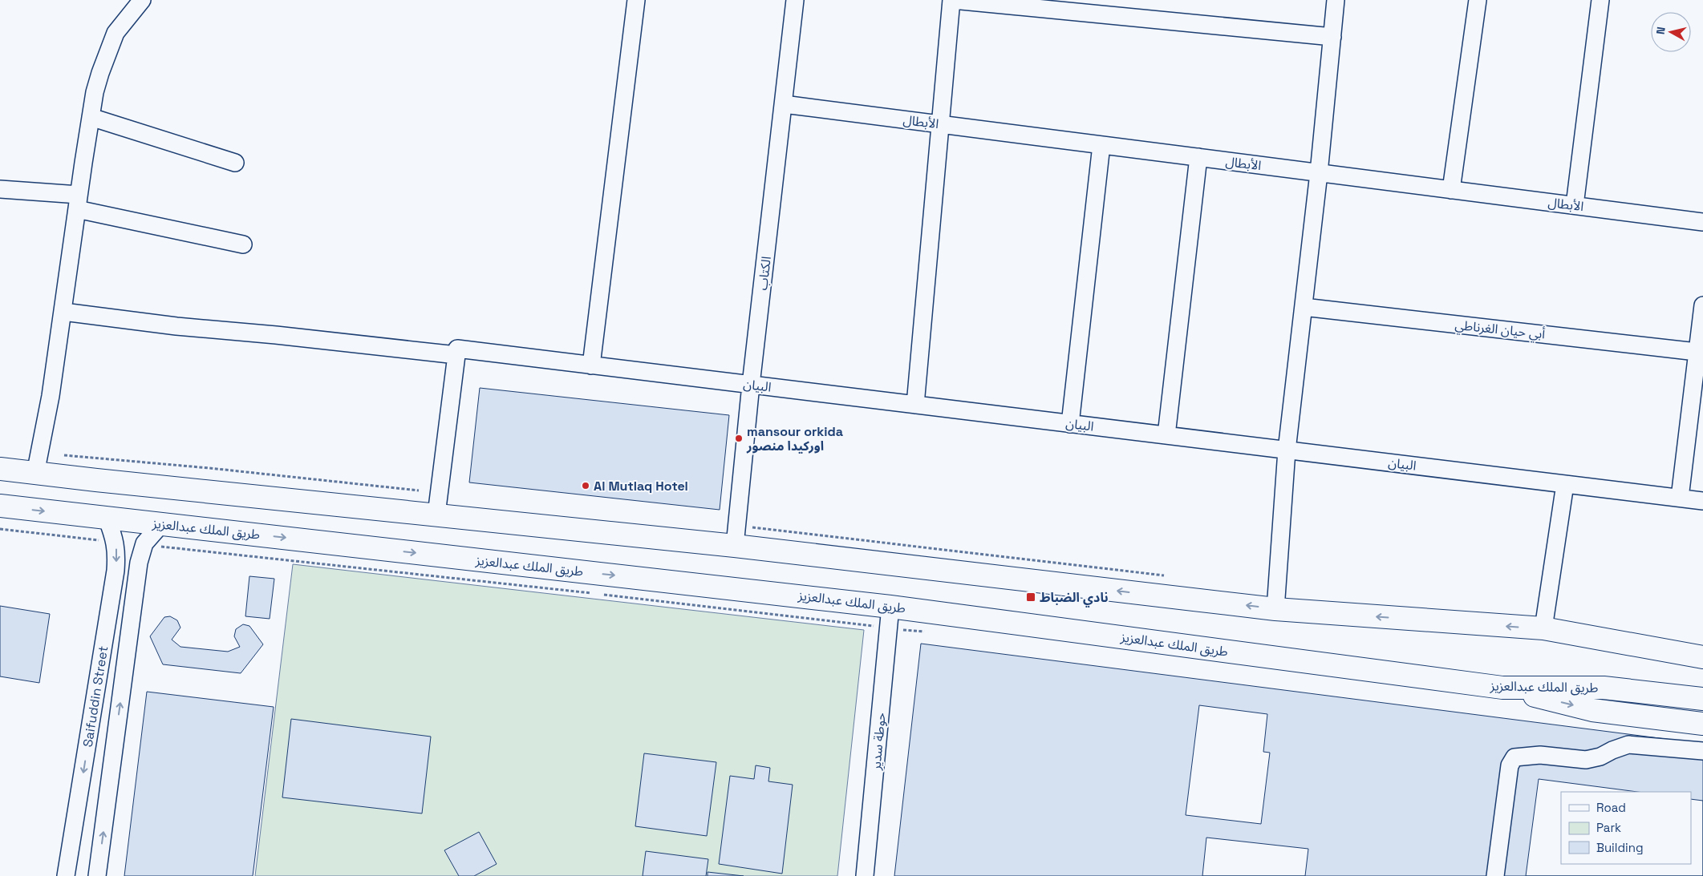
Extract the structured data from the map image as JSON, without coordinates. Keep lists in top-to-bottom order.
{
  "streets": {
    "main road": ["طريق الملك عبدالعزيز"],
    "street": [
      "الأبطال",
      "الكتاب",
      "أبي حيان الغرناطي",
      "البيان",
      "Saifuddin Street",
      "حوطة سدير"
    ]
  },
  "crossings": [
    ["الأبطال", "الكتاب"],
    ["الكتاب", "البيان"],
    ["طريق الملك عبدالعزيز", "Saifuddin Street"],
    ["طريق الملك عبدالعزيز", "حوطة سدير"]
  ],
  "places": {
    "other": ["mansour orkida اوركيدا منصور", "Al Mutlaq Hotel"],
    "transit": ["نادي الضباط"]
  },
  "legend": ["Road", "Park", "Building"],
  "north": "left"
}
